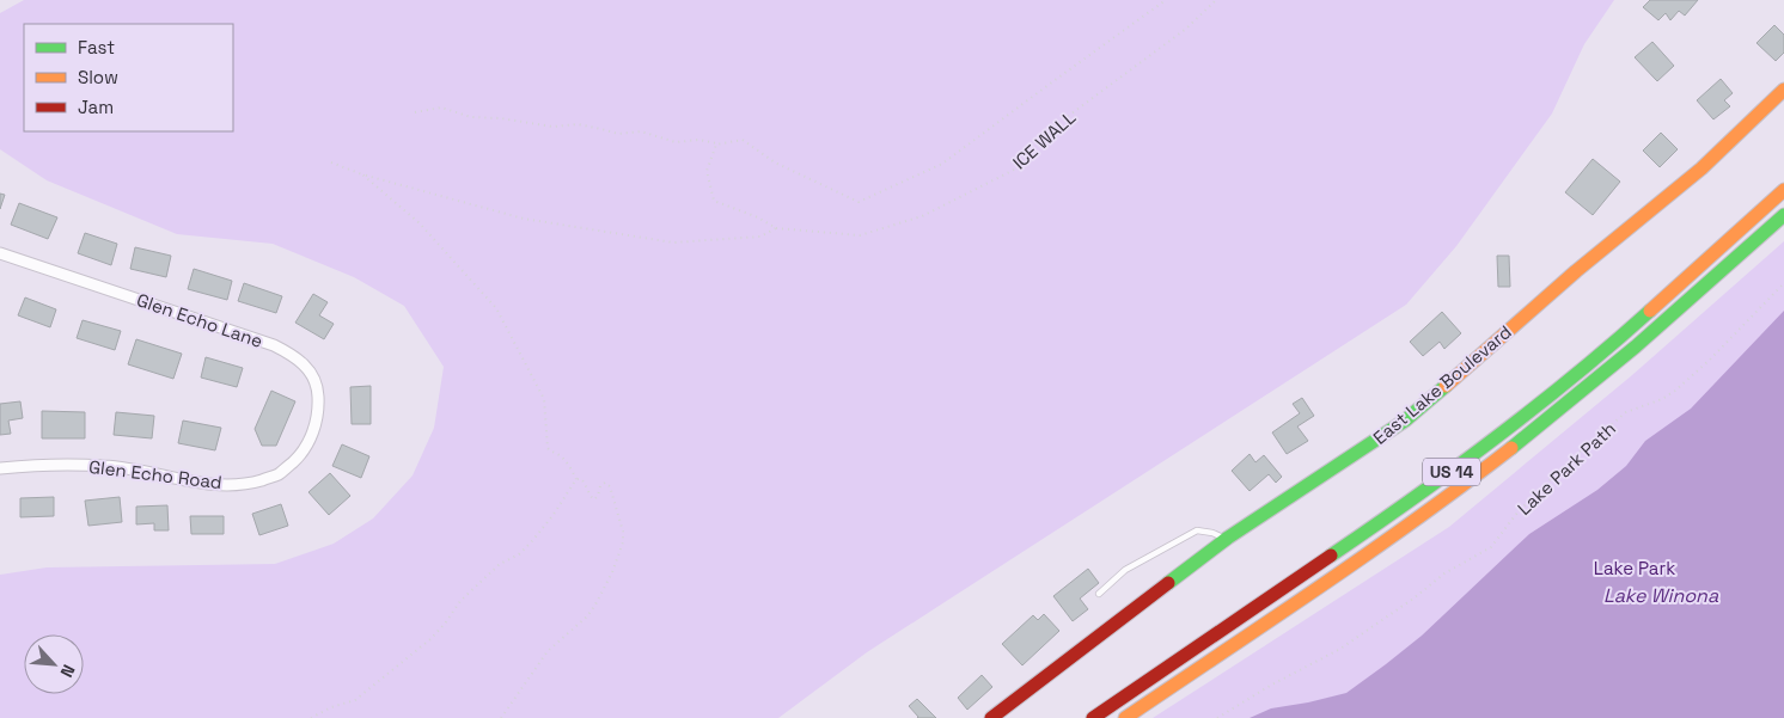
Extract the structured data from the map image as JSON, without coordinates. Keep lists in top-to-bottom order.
{
  "streets": {
    "main road": ["East Lake Boulevard", "US 14"],
    "street": ["Glen Echo Lane", "Glen Echo Road"],
    "path": ["ICE WALL", "Lake Park Path"]
  },
  "crossings": [
    ["Glen Echo Lane", "Glen Echo Road"]
  ],
  "water": ["Lake Winona"],
  "parks": ["Lake Park"],
  "legend": ["Fast", "Slow", "Jam"],
  "north": "bottom right"
}
